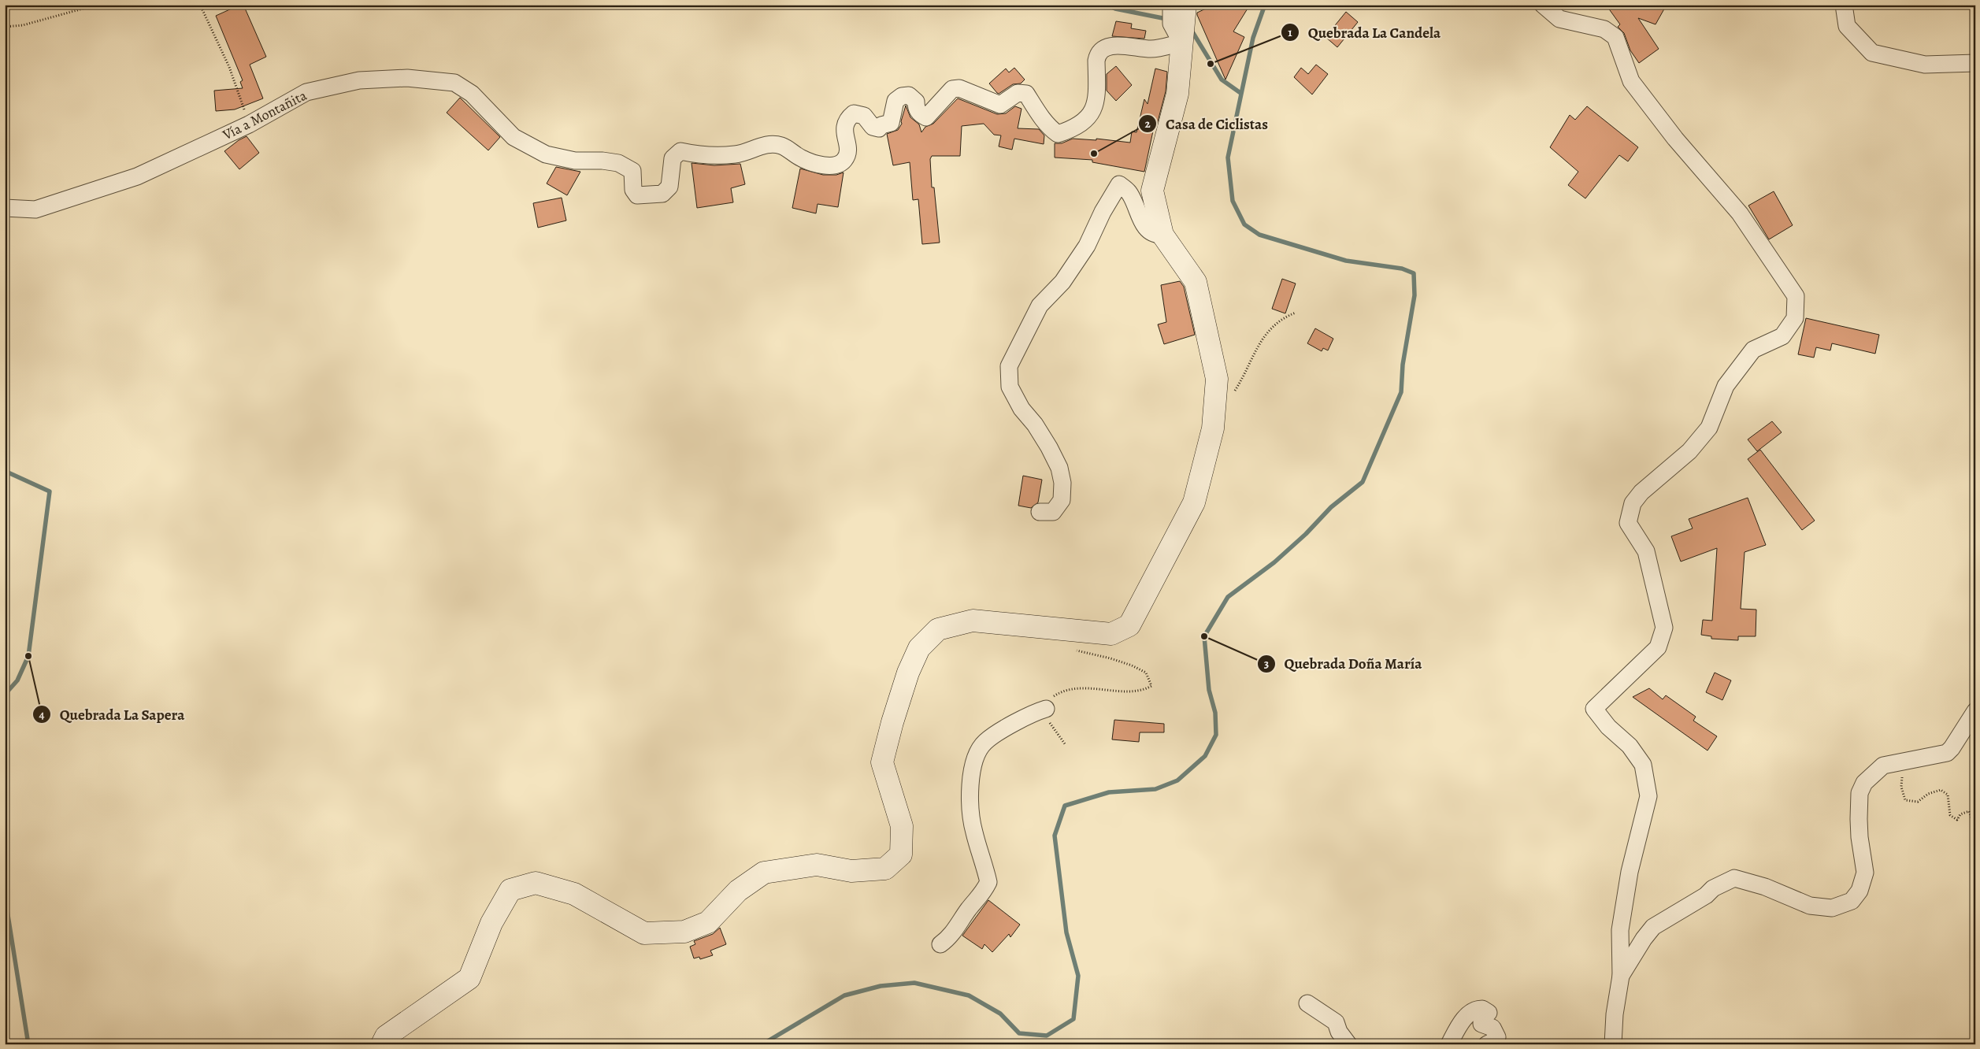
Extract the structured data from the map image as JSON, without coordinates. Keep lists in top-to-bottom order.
{
  "streets": {
    "street": ["Vía a Montañita"]
  },
  "places": [
    "Quebrada La Candela",
    "Casa de Ciclistas",
    "Quebrada Doña María",
    "Quebrada La Sapera"
  ]
}
